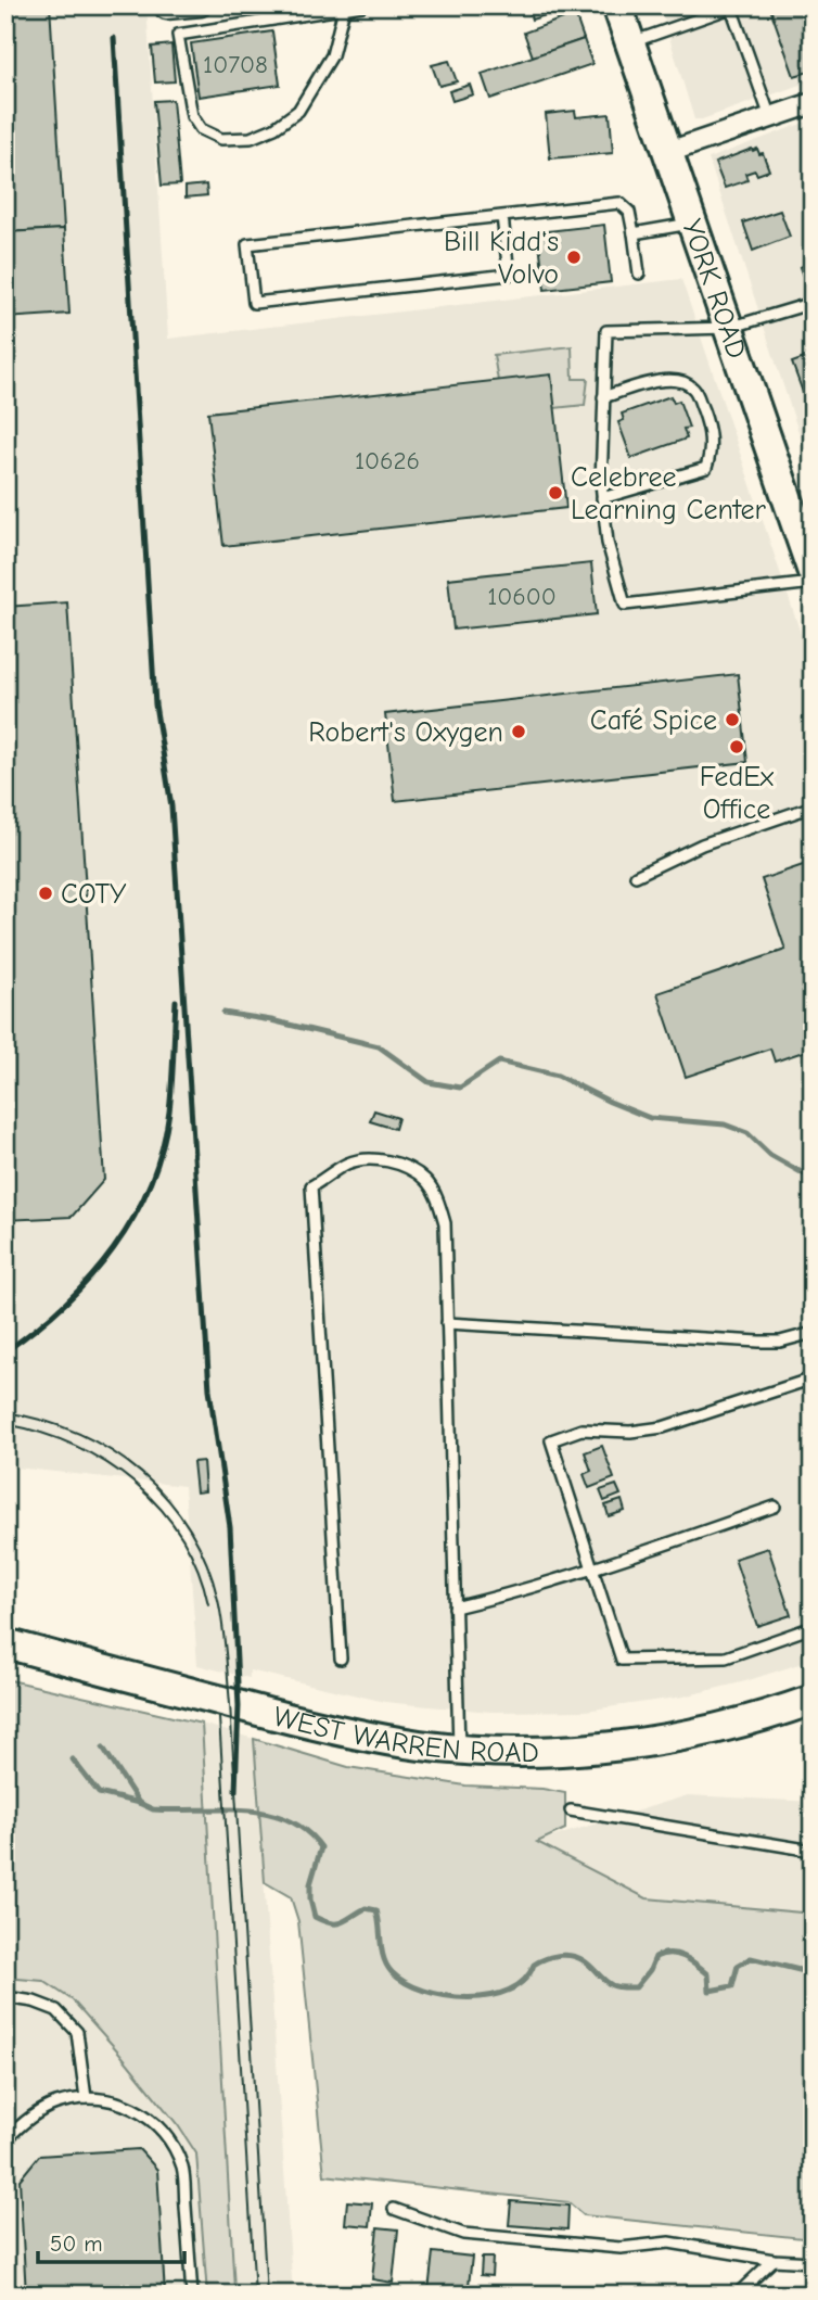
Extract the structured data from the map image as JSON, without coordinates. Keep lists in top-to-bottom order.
{
  "streets": {
    "main road": ["YORK ROAD", "WEST WARREN ROAD"]
  },
  "places": [
    "Bill Kidd's Volvo",
    "Celebree Learning Center",
    "Café Spice",
    "Robert's Oxygen",
    "FedEx Office",
    "COTY"
  ],
  "house_numbers": ["10708", "10626", "10600"],
  "scale_bar": "50 m"
}
